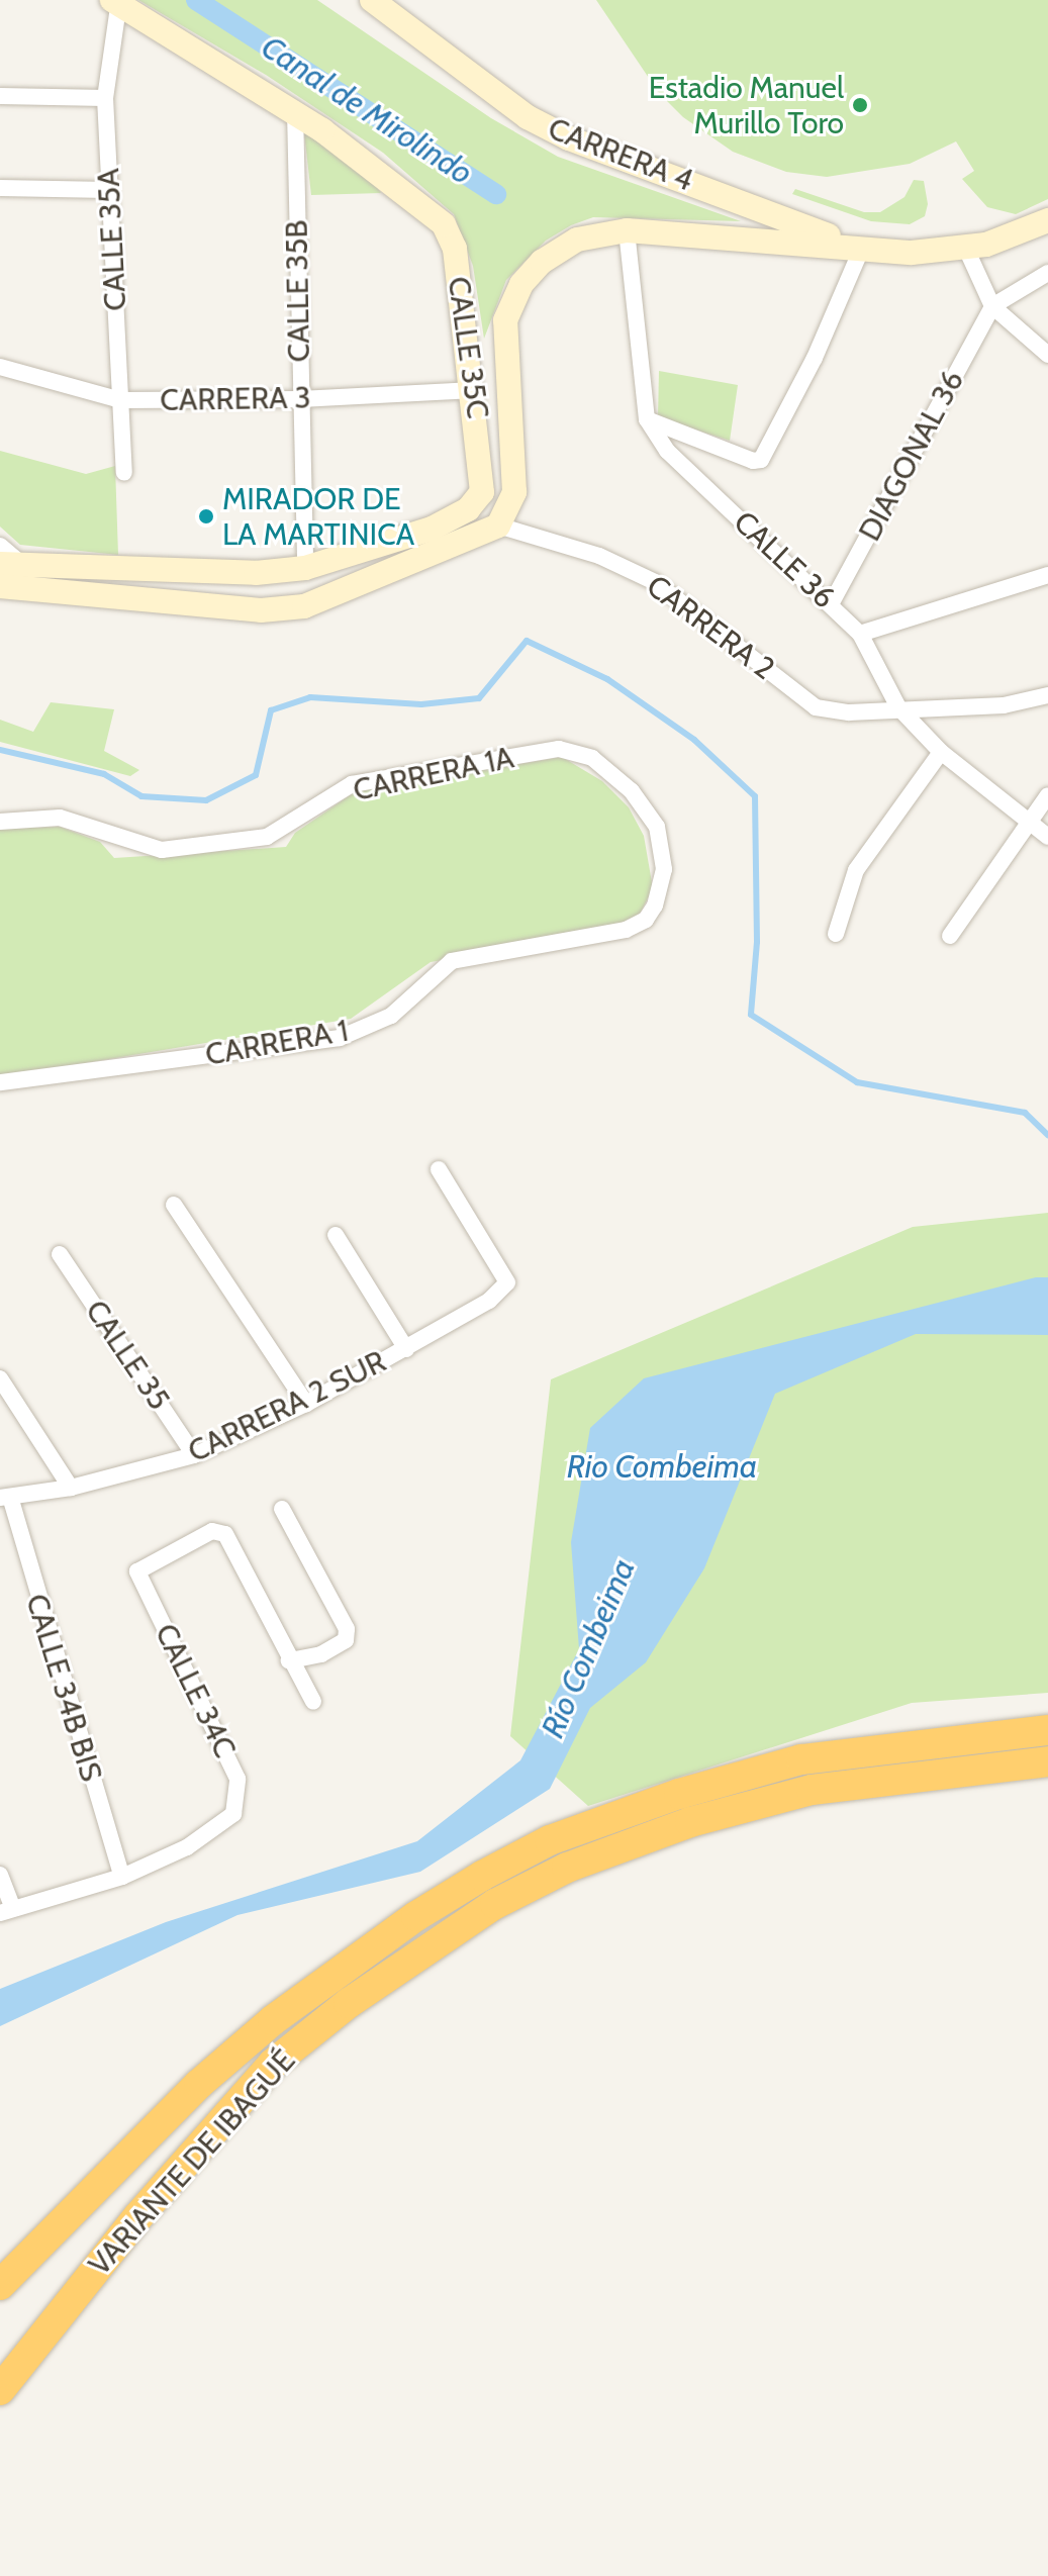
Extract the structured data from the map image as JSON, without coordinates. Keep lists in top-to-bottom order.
{
  "streets": {
    "highway": ["VARIANTE DE IBAGUÉ"],
    "street": [
      "CARRERA 4",
      "CALLE 35A",
      "CALLE 35B",
      "CALLE 35C",
      "CARRERA 3",
      "DIAGONAL 36",
      "CALLE 36",
      "CARRERA 2",
      "CARRERA 1A",
      "CARRERA 1",
      "CALLE 35",
      "CARRERA 2 SUR",
      "CALLE 34B BIS",
      "CALLE 34C"
    ]
  },
  "crossings": [
    ["CARRERA 4", "CALLE 35C"],
    ["CARRERA 4", "CALLE 36"],
    ["CALLE 35A", "CARRERA 3"],
    ["CALLE 35B", "CALLE 35C"],
    ["CALLE 35B", "CARRERA 3"],
    ["CALLE 35C", "CARRERA 3"],
    ["CALLE 35C", "CARRERA 2"],
    ["DIAGONAL 36", "CALLE 36"],
    ["CALLE 36", "CARRERA 2"],
    ["CARRERA 1A", "CARRERA 1"],
    ["CALLE 35", "CARRERA 2 SUR"],
    ["CARRERA 2 SUR", "CALLE 34B BIS"],
    ["CALLE 34B BIS", "CALLE 34C"]
  ],
  "water": ["Canal de Mirolindo", "Rio Combeima", "Río Combeima"],
  "places": ["Estadio Manuel Murillo Toro", "MIRADOR DE LA MARTINICA"]
}
